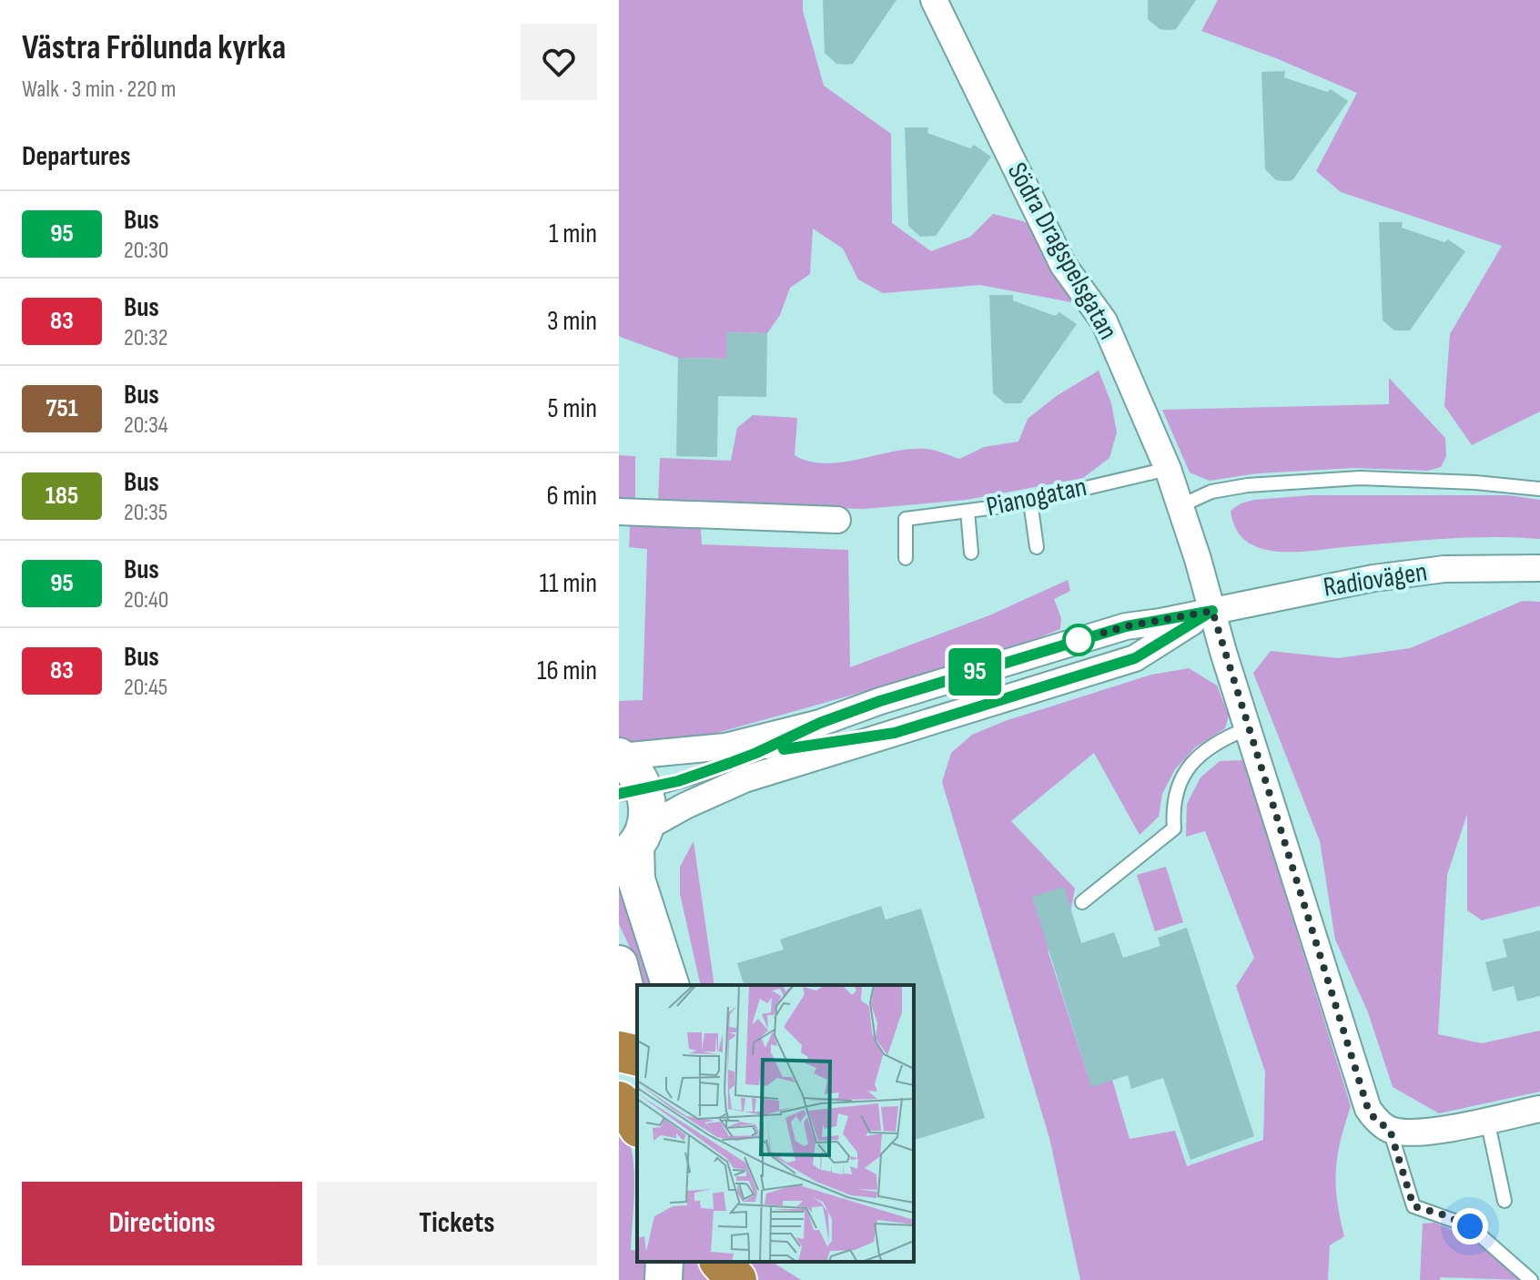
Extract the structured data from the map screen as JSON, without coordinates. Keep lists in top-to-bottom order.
{
  "streets": {
    "street": ["Södra Dragspelsgatan", "Radiovägen"],
    "lane": ["Pianogatan"]
  },
  "crossings": [
    ["Södra Dragspelsgatan", "Pianogatan"],
    ["Södra Dragspelsgatan", "Radiovägen"]
  ],
  "lines": ["bus line 95"],
  "page": {
    "heading": [
      ["Västra Frölunda kyrka", "Walk · 3 min · 220 m"],
      "Departures"
    ],
    "on_map": "95",
    "list": [
      {
        "mark": "95",
        "name": "Bus",
        "note": "20:30",
        "value": "1 min"
      },
      {
        "mark": "83",
        "name": "Bus",
        "note": "20:32",
        "value": "3 min"
      },
      {
        "mark": "751",
        "name": "Bus",
        "note": "20:34",
        "value": "5 min"
      },
      {
        "mark": "185",
        "name": "Bus",
        "note": "20:35",
        "value": "6 min"
      },
      {
        "mark": "95",
        "name": "Bus",
        "note": "20:40",
        "value": "11 min"
      },
      {
        "mark": "83",
        "name": "Bus",
        "note": "20:45",
        "value": "16 min"
      }
    ],
    "buttons": ["Directions", "Tickets"]
  }
}
